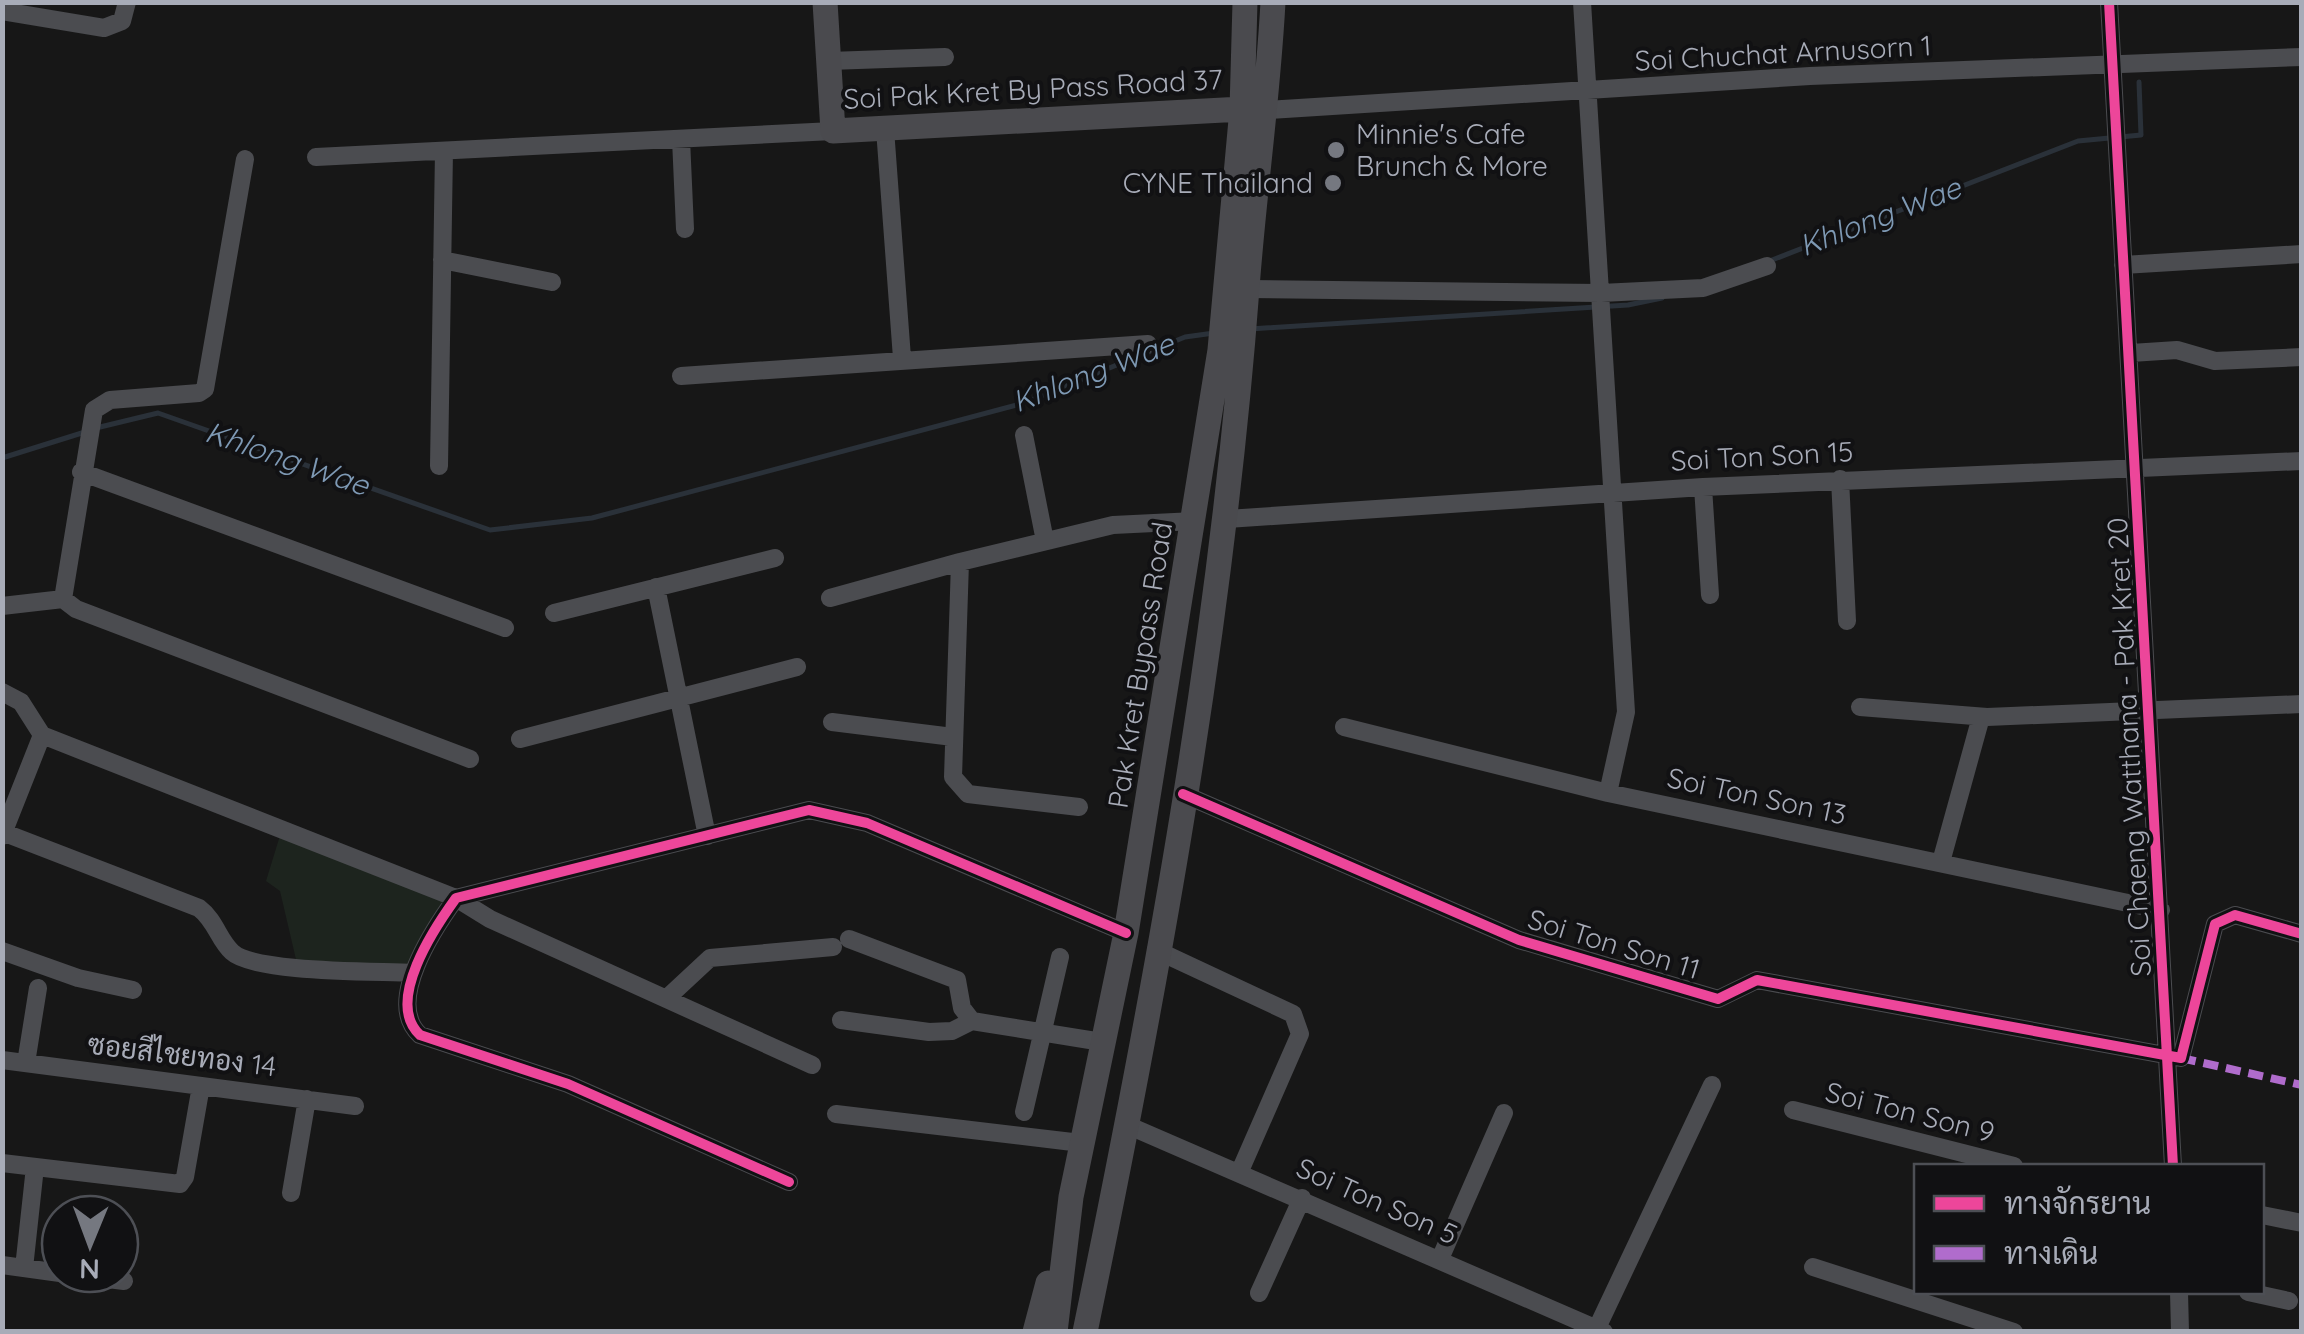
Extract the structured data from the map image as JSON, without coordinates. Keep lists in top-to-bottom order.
{
  "streets": {
    "main road": ["Soi Pak Kret By Pass Road 37", "Pak Kret Bypass Road"],
    "street": [
      "Soi Chuchat Arnusorn 1",
      "Soi Ton Son 15",
      "Soi Chaeng Watthana - Pak Kret 20",
      "Soi Ton Son 13",
      "Soi Ton Son 11",
      "ซอยสีไชยทอง 14",
      "Soi Ton Son 9",
      "Soi Ton Son 5"
    ]
  },
  "crossings": [
    ["Soi Chuchat Arnusorn 1", "Soi Pak Kret By Pass Road 37"],
    ["Soi Chuchat Arnusorn 1", "Pak Kret Bypass Road"],
    ["Soi Chuchat Arnusorn 1", "Soi Chaeng Watthana - Pak Kret 20"],
    ["Soi Pak Kret By Pass Road 37", "Pak Kret Bypass Road"],
    ["Soi Ton Son 15", "Pak Kret Bypass Road"],
    ["Soi Ton Son 15", "Soi Chaeng Watthana - Pak Kret 20"],
    ["Pak Kret Bypass Road", "Soi Ton Son 11"],
    ["Pak Kret Bypass Road", "Soi Ton Son 5"],
    ["Soi Chaeng Watthana - Pak Kret 20", "Soi Ton Son 13"],
    ["Soi Chaeng Watthana - Pak Kret 20", "Soi Ton Son 11"]
  ],
  "water": ["Khlong Wae"],
  "places": ["Minnie's Cafe Brunch & More", "CYNE Thailand"],
  "legend": ["ทางจักรยาน", "ทางเดิน"],
  "north": "bottom"
}
